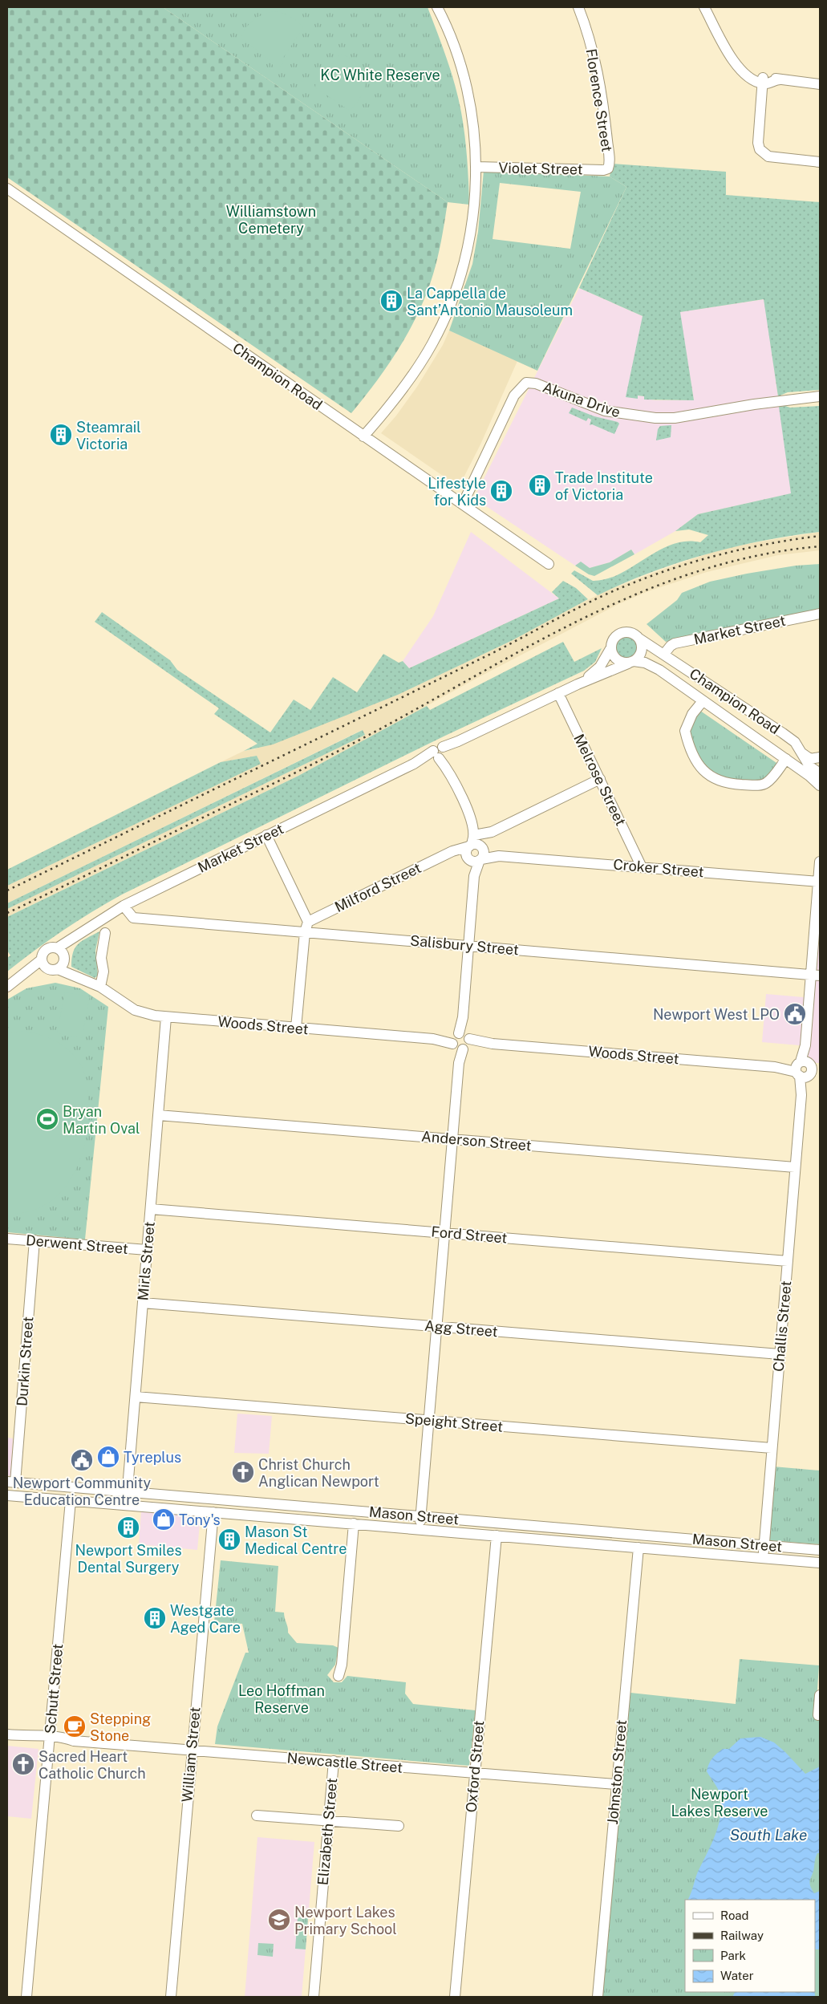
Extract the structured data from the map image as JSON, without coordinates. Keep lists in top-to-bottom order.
{
  "streets": {
    "street": [
      "Florence Street",
      "Violet Street",
      "Champion Road",
      "Akuna Drive",
      "Market Street",
      "Melrose Street",
      "Croker Street",
      "Milford Street",
      "Salisbury Street",
      "Woods Street",
      "Anderson Street",
      "Ford Street",
      "Derwent Street",
      "Mirls Street",
      "Challis Street",
      "Agg Street",
      "Durkin Street",
      "Speight Street",
      "Mason Street",
      "Schutt Street",
      "William Street",
      "Newcastle Street",
      "Oxford Street",
      "Johnston Street",
      "Elizabeth Street"
    ]
  },
  "crossings": [
    ["Florence Street", "Violet Street"],
    ["Champion Road", "Akuna Drive"],
    ["Champion Road", "Market Street"],
    ["Market Street", "Melrose Street"],
    ["Market Street", "Salisbury Street"],
    ["Market Street", "Woods Street"],
    ["Melrose Street", "Croker Street"],
    ["Croker Street", "Milford Street"],
    ["Croker Street", "Challis Street"],
    ["Salisbury Street", "Challis Street"],
    ["Woods Street", "Mirls Street"],
    ["Woods Street", "Challis Street"],
    ["Anderson Street", "Mirls Street"],
    ["Anderson Street", "Challis Street"],
    ["Ford Street", "Mirls Street"],
    ["Ford Street", "Challis Street"],
    ["Derwent Street", "Mirls Street"],
    ["Derwent Street", "Durkin Street"],
    ["Mirls Street", "Agg Street"],
    ["Mirls Street", "Speight Street"],
    ["Mirls Street", "Mason Street"],
    ["Challis Street", "Agg Street"],
    ["Challis Street", "Speight Street"],
    ["Challis Street", "Mason Street"],
    ["Durkin Street", "Mason Street"],
    ["Mason Street", "Schutt Street"],
    ["Mason Street", "William Street"],
    ["Mason Street", "Oxford Street"],
    ["Mason Street", "Johnston Street"],
    ["Schutt Street", "Newcastle Street"],
    ["William Street", "Newcastle Street"],
    ["Newcastle Street", "Oxford Street"],
    ["Newcastle Street", "Johnston Street"],
    ["Newcastle Street", "Elizabeth Street"]
  ],
  "water": ["South Lake"],
  "parks": [
    "KC White Reserve",
    "Williamstown Cemetery",
    "Leo Hoffman Reserve",
    "Newport Lakes Reserve"
  ],
  "places": {
    "building": [
      "La Cappella de Sant’Antonio Mausoleum",
      "Steamrail Victoria",
      "Trade Institute of Victoria",
      "Lifestyle for Kids",
      "Newport Smiles Dental Surgery",
      "Mason St Medical Centre",
      "Westgate Aged Care"
    ],
    "public building": ["Newport West LPO", "Newport Community Education Centre"],
    "sports": ["Bryan Martin Oval"],
    "shop": ["Tyreplus", "Tony's"],
    "church": ["Christ Church Anglican Newport", "Sacred Heart Catholic Church"],
    "cafe": ["Stepping Stone"],
    "school or university": ["Newport Lakes Primary School"]
  },
  "legend": [
    "Road",
    "Railway",
    "Park",
    "Water"
  ]
}
